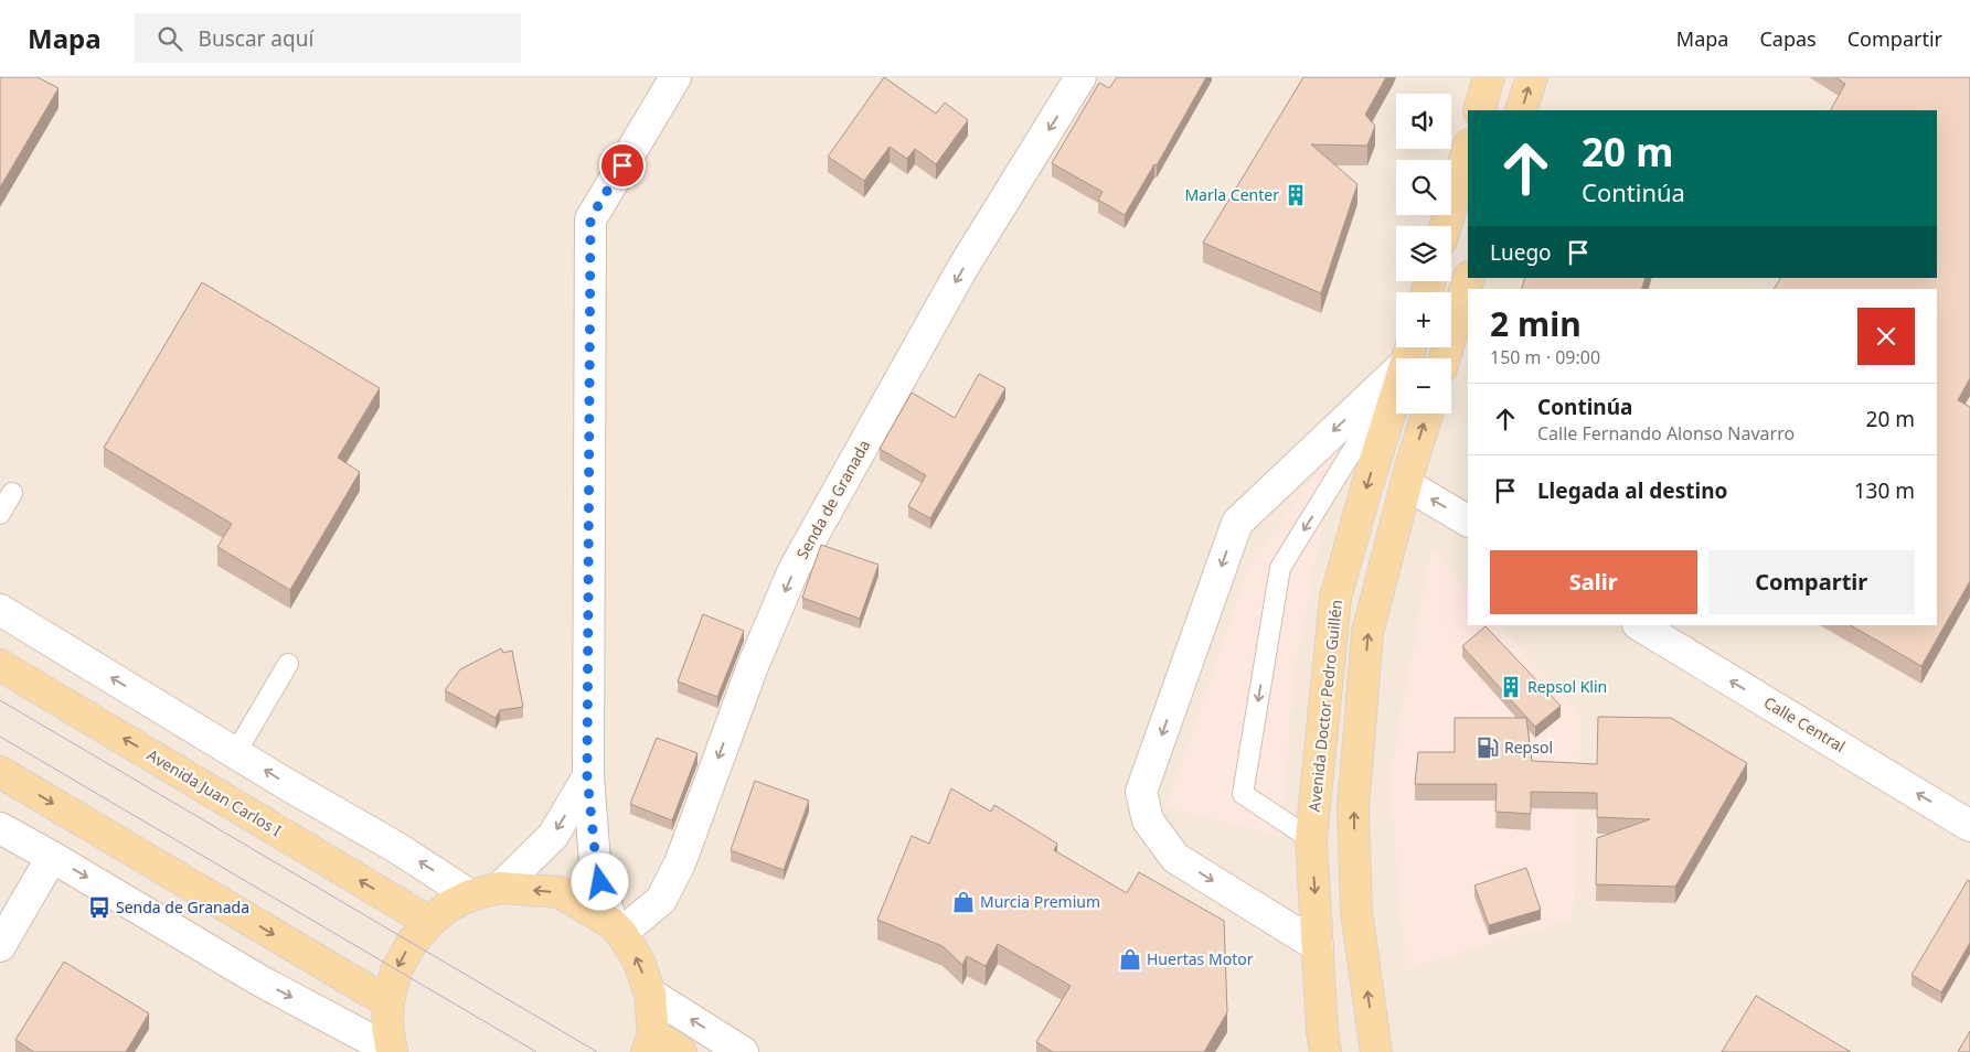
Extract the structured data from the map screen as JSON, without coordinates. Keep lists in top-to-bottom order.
{
  "streets": {
    "main road": ["Avenida Doctor Pedro Guillén", "Avenida Juan Carlos I"],
    "street": ["Senda de Granada", "Calle Central"]
  },
  "one_way": ["Calle Central"],
  "places": {
    "building": ["Marla Center", "Repsol Klin"],
    "fuel station": ["Repsol"],
    "shop": ["Murcia Premium", "Huertas Motor"],
    "bus stop": ["Senda de Granada"]
  },
  "page": {
    "header": "Mapa",
    "search": "Buscar aquí",
    "nav": ["Mapa", "Capas", "Compartir"],
    "map_buttons": ["+", "−"],
    "turn": ["20 m", "Continúa"],
    "then": "Luego",
    "heading": ["2 min", "150 m · 09:00"],
    "list": [
      {
        "name": "Continúa",
        "note": "Calle Fernando Alonso Navarro",
        "value": "20 m"
      },
      {
        "name": "Llegada al destino",
        "value": "130 m"
      }
    ],
    "buttons": ["Salir", "Compartir"]
  }
}
